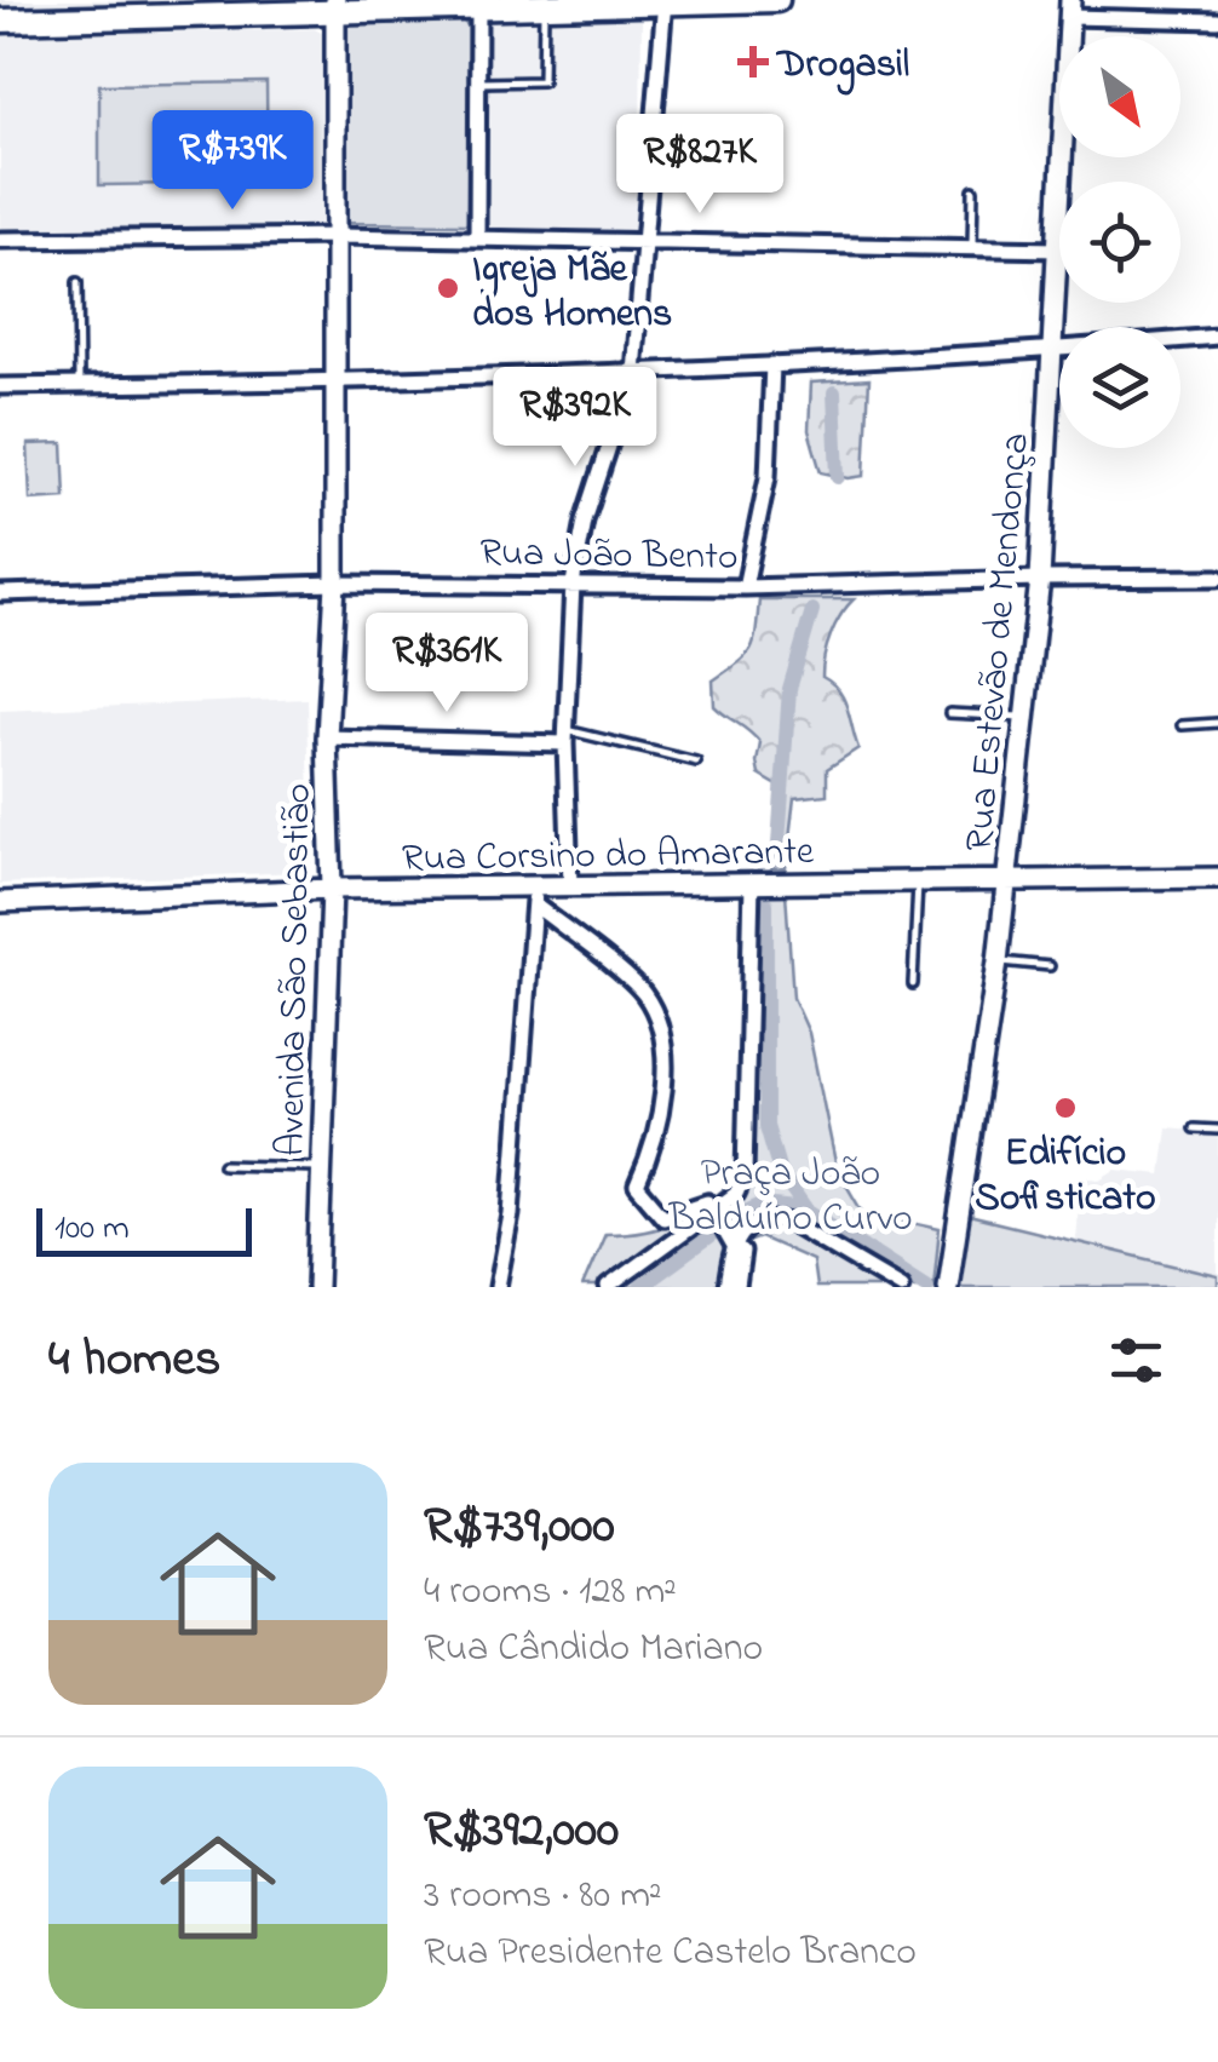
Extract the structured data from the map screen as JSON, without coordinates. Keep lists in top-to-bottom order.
{
  "streets": {
    "street": [
      "Rua João Bento",
      "Rua Estevão de Mendonça",
      "Rua Corsino do Amarante",
      "Avenida São Sebastião"
    ]
  },
  "crossings": [
    ["Rua João Bento", "Rua Estevão de Mendonça"],
    ["Rua João Bento", "Avenida São Sebastião"],
    ["Rua Estevão de Mendonça", "Rua Corsino do Amarante"],
    ["Rua Corsino do Amarante", "Avenida São Sebastião"]
  ],
  "parks": ["Praça João Balduíno Curvo"],
  "places": {
    "health": ["Drogasil"],
    "other": ["Igreja Mãe dos Homens", "Edifício Sofisticato"]
  },
  "scale_bar": "100 m",
  "north": "bottom right",
  "page": {
    "price": [
      "R$739K",
      "R$827K",
      "R$392K",
      "R$361K"
    ],
    "scale": "100 m",
    "heading": "4 homes",
    "list": [
      {
        "name": "R$739,000",
        "note": "4 rooms · 128 m² · Rua Cândido Mariano"
      },
      {
        "name": "R$392,000",
        "note": "3 rooms · 80 m² · Rua Presidente Castelo Branco"
      }
    ]
  }
}
